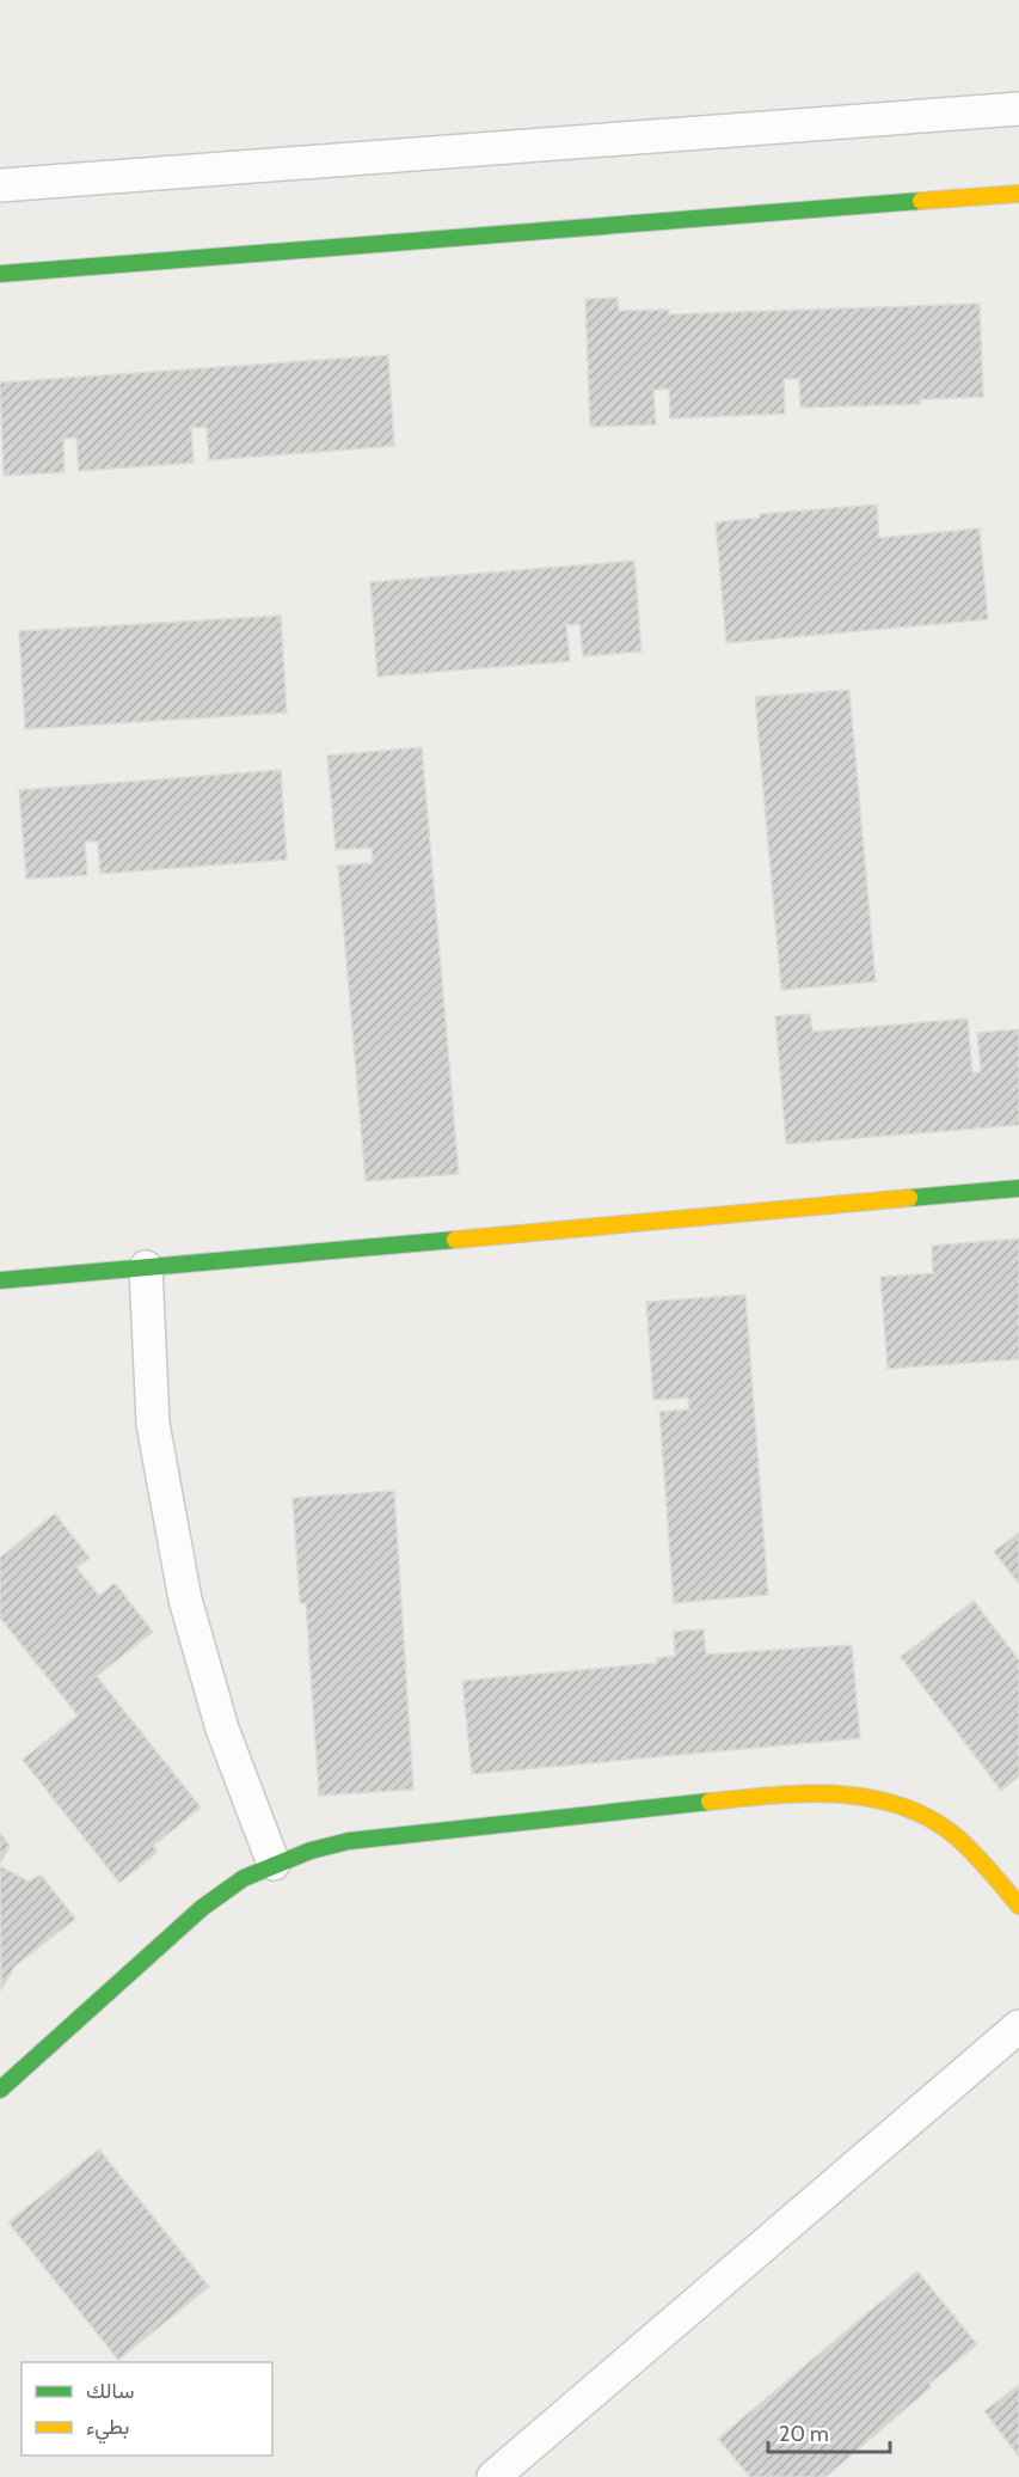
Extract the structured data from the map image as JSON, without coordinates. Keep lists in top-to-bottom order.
{
  "legend": ["سالك", "بطيء"],
  "scale_bar": "20 m"
}
